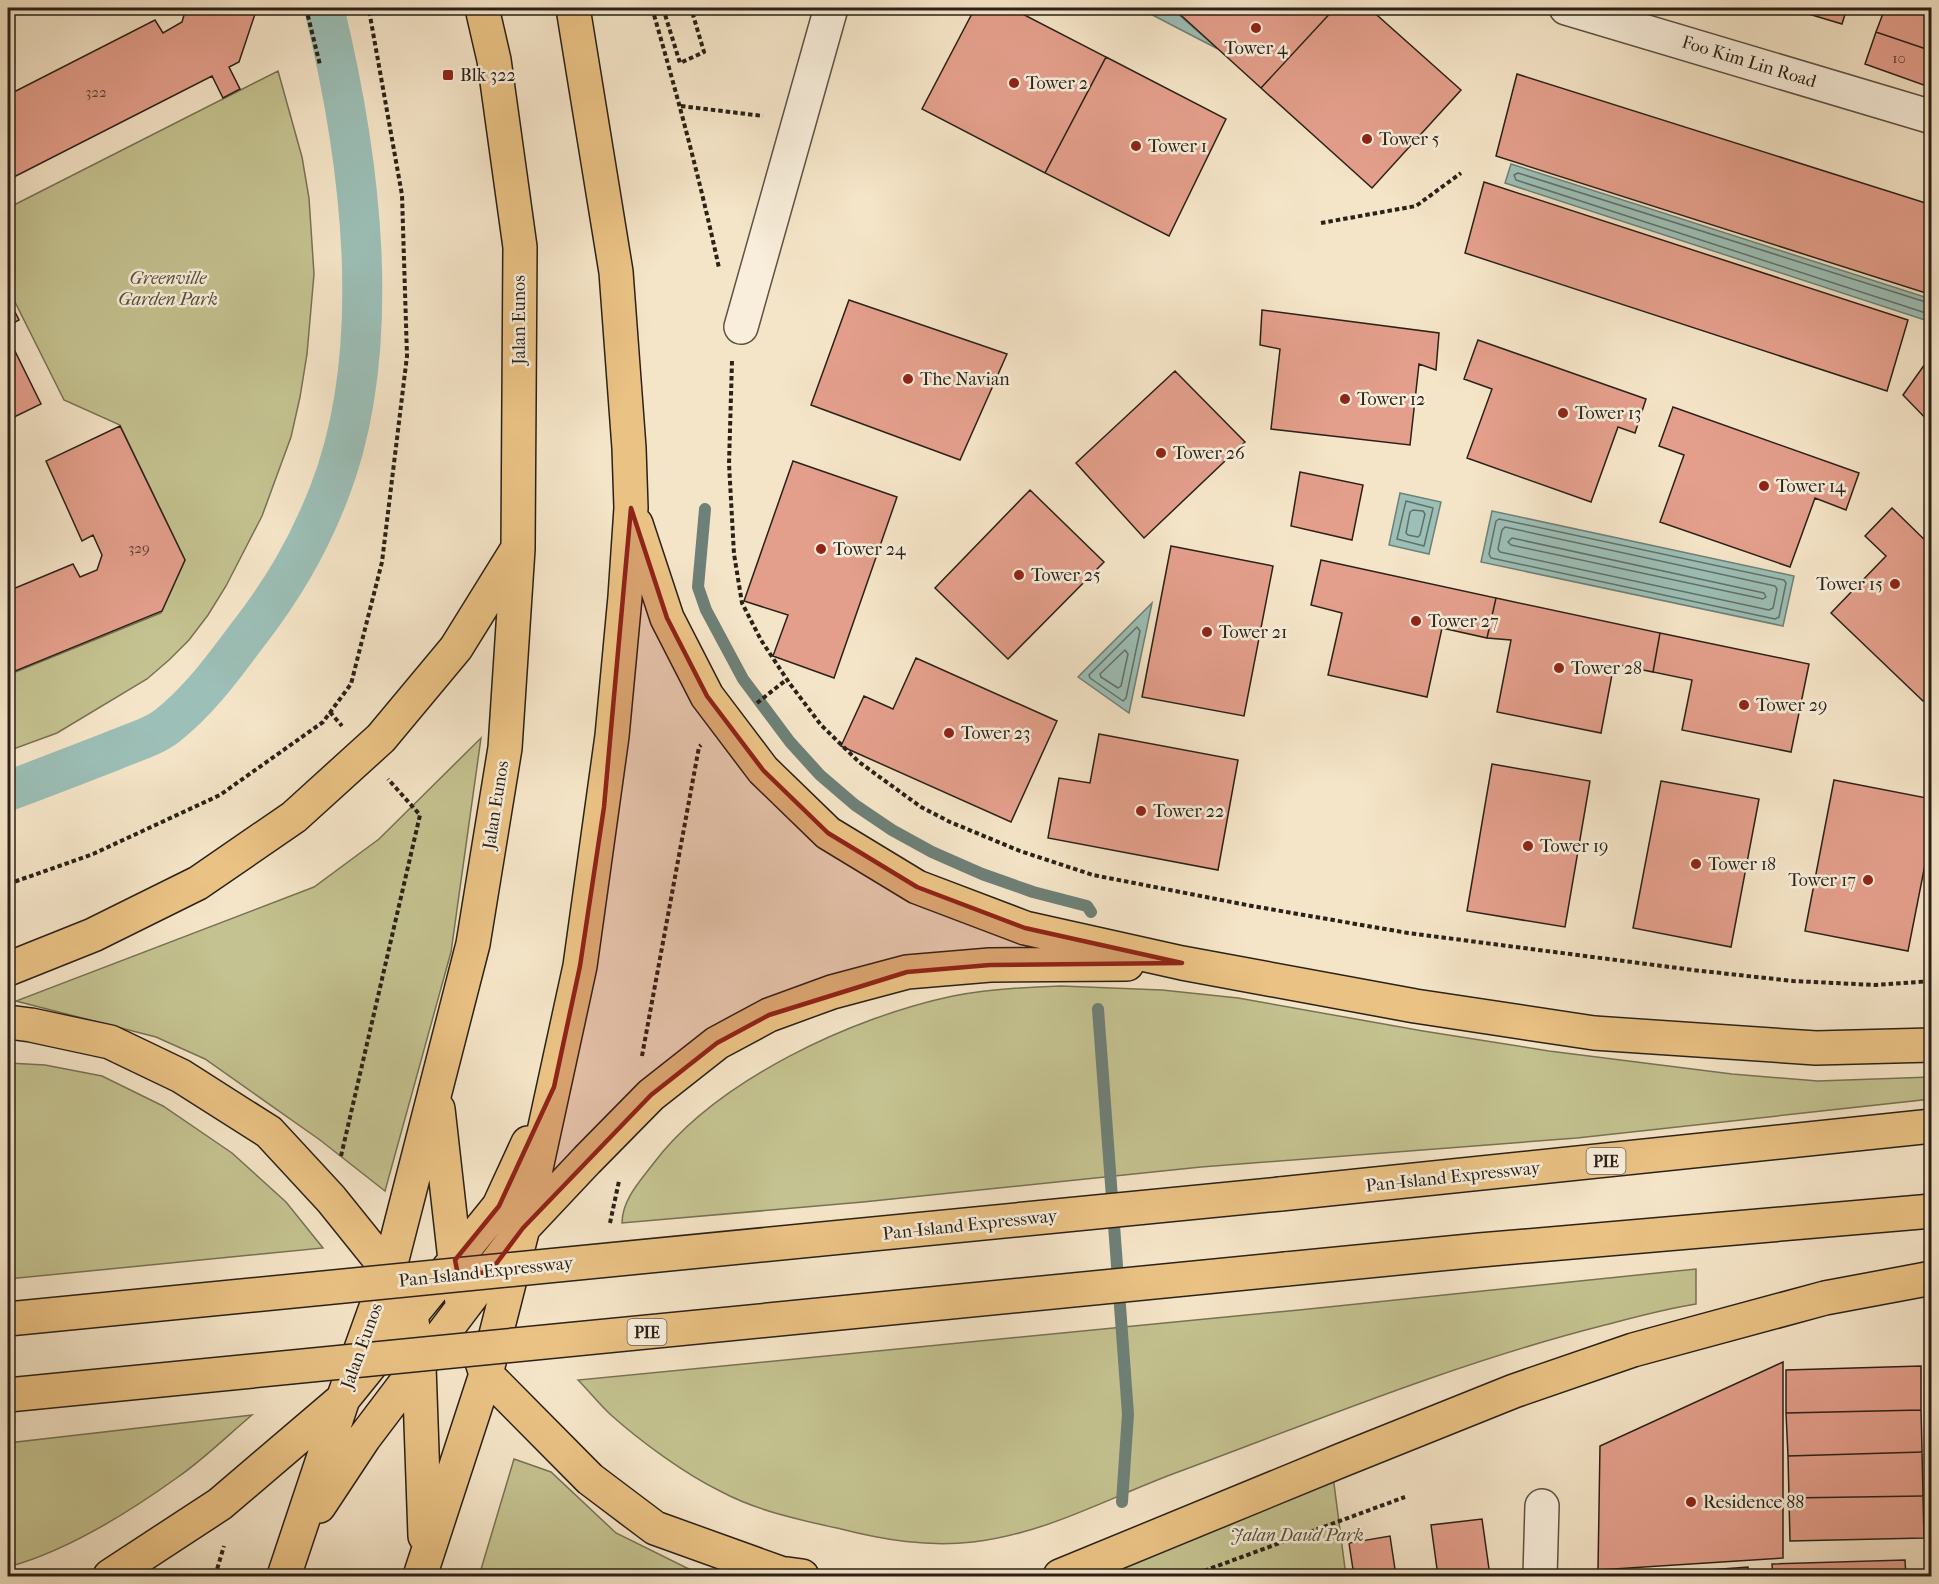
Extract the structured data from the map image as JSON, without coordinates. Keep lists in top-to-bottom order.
{
  "streets": {
    "highway": ["Jalan Eunos", "PIE", "Pan-Island Expressway"],
    "street": ["Foo Kim Lin Road"]
  },
  "parks": ["Greenville Garden Park", "Jalan Daud Park"],
  "places": {
    "other": [
      "Tower 4",
      "Tower 2",
      "Tower 5",
      "Tower 1",
      "The Navian",
      "Tower 12",
      "Tower 13",
      "Tower 26",
      "Tower 14",
      "Tower 24",
      "Tower 25",
      "Tower 15",
      "Tower 27",
      "Tower 21",
      "Tower 28",
      "Tower 29",
      "Tower 23",
      "Tower 22",
      "Tower 19",
      "Tower 18",
      "Tower 17",
      "Residence 88"
    ],
    "transit": ["Blk 322"]
  },
  "house_numbers": ["10", "322", "329"]
}
